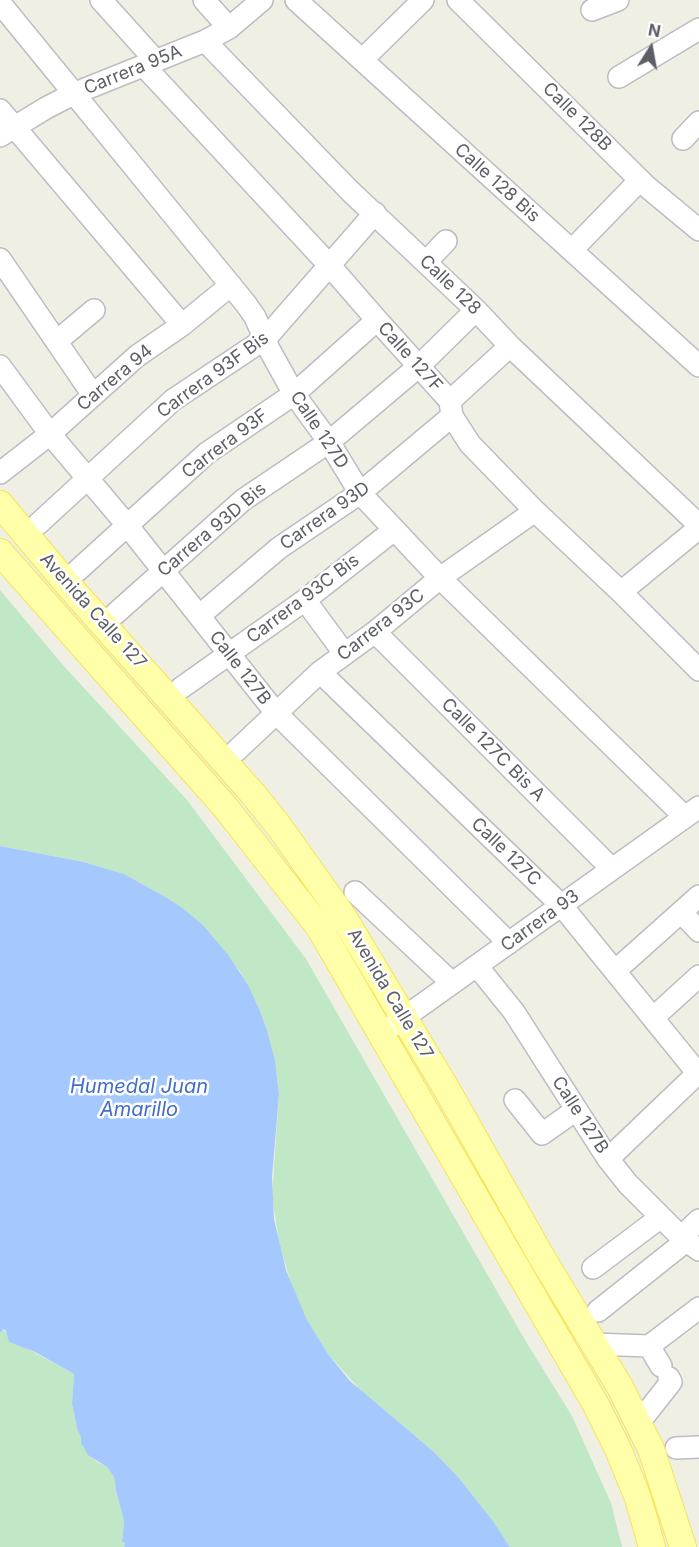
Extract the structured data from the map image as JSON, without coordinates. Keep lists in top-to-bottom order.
{
  "streets": {
    "main road": ["Avenida Calle 127"],
    "street": [
      "Carrera 95A",
      "Calle 128B",
      "Calle 128 Bis",
      "Calle 128",
      "Calle 127F",
      "Carrera 93F Bis",
      "Carrera 94",
      "Calle 127D",
      "Carrera 93F",
      "Carrera 93D",
      "Carrera 93D Bis",
      "Carrera 93C Bis",
      "Carrera 93C",
      "Calle 127B",
      "Calle 127C Bis A",
      "Calle 127C",
      "Carrera 93"
    ]
  },
  "crossings": [
    ["Carrera 95A", "Calle 128"],
    ["Carrera 95A", "Calle 127F"],
    ["Carrera 95A", "Calle 127D"],
    ["Calle 128", "Carrera 93F Bis"],
    ["Calle 128", "Carrera 93D"],
    ["Calle 128", "Carrera 93D Bis"],
    ["Calle 127F", "Carrera 93F Bis"],
    ["Calle 127F", "Carrera 93F"],
    ["Calle 127F", "Carrera 93D"],
    ["Calle 127F", "Carrera 93D Bis"],
    ["Calle 127F", "Carrera 93C"],
    ["Carrera 93F Bis", "Calle 127D"],
    ["Carrera 93F Bis", "Calle 127B"],
    ["Carrera 94", "Calle 127D"],
    ["Carrera 94", "Calle 127B"],
    ["Calle 127D", "Carrera 93F"],
    ["Calle 127D", "Carrera 93D"],
    ["Calle 127D", "Carrera 93D Bis"],
    ["Calle 127D", "Carrera 93C Bis"],
    ["Calle 127D", "Carrera 93C"],
    ["Calle 127D", "Carrera 93"],
    ["Carrera 93F", "Calle 127B"],
    ["Carrera 93D", "Calle 127B"],
    ["Carrera 93D Bis", "Calle 127B"],
    ["Carrera 93C Bis", "Calle 127B"],
    ["Avenida Calle 127", "Carrera 93"],
    ["Carrera 93C", "Calle 127B"],
    ["Carrera 93C", "Calle 127C Bis A"],
    ["Carrera 93C", "Calle 127C"],
    ["Calle 127B", "Carrera 93"],
    ["Calle 127C Bis A", "Carrera 93"],
    ["Calle 127C", "Carrera 93"]
  ],
  "water": ["Humedal Juan Amarillo"],
  "north": "top"
}
